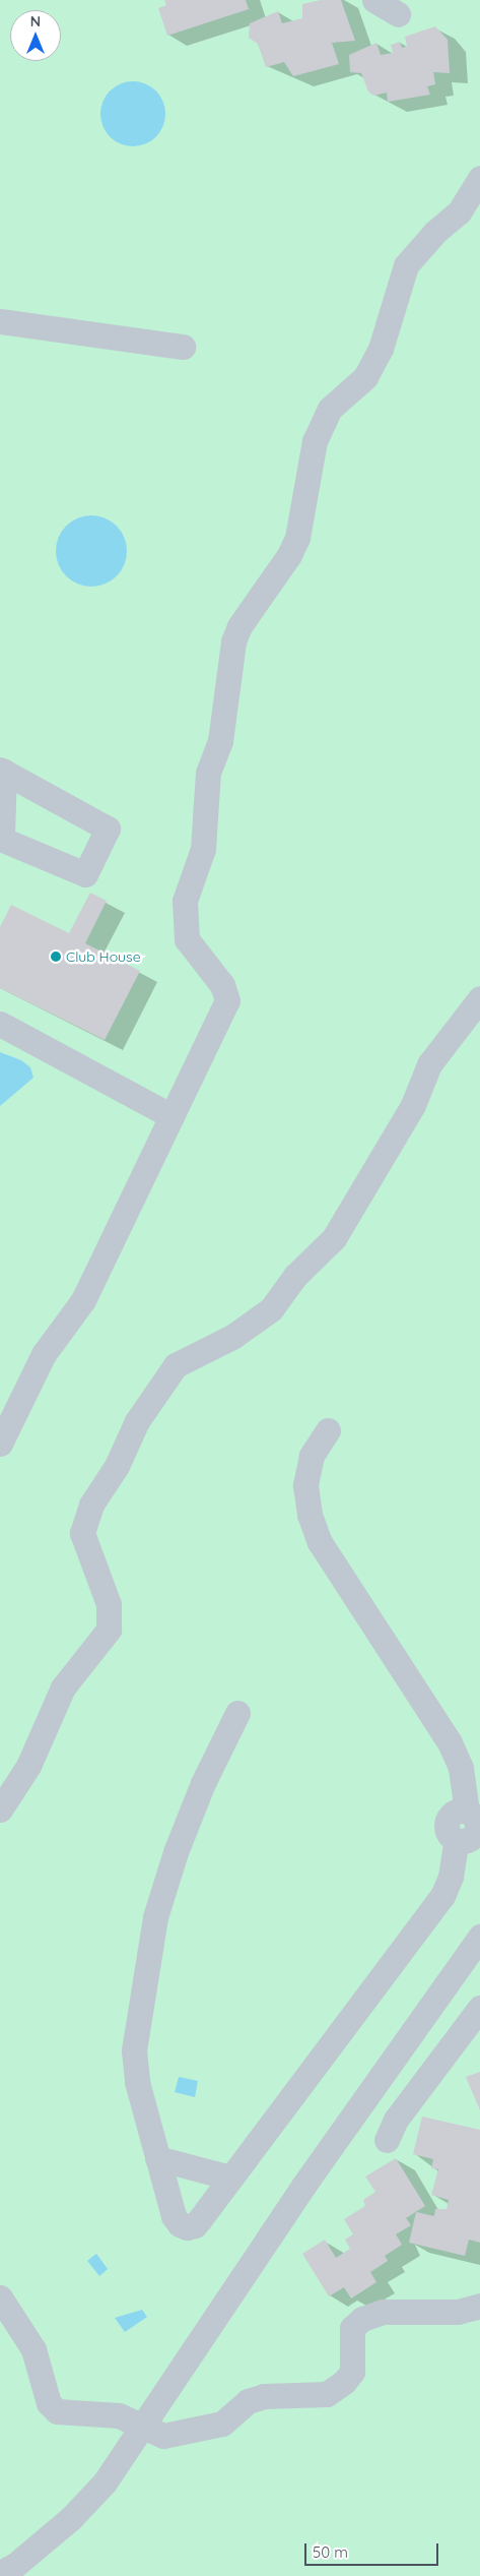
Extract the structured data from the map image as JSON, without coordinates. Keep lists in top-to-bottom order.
{
  "places": ["Club House"],
  "scale_bar": "50 m",
  "north": "top"
}
